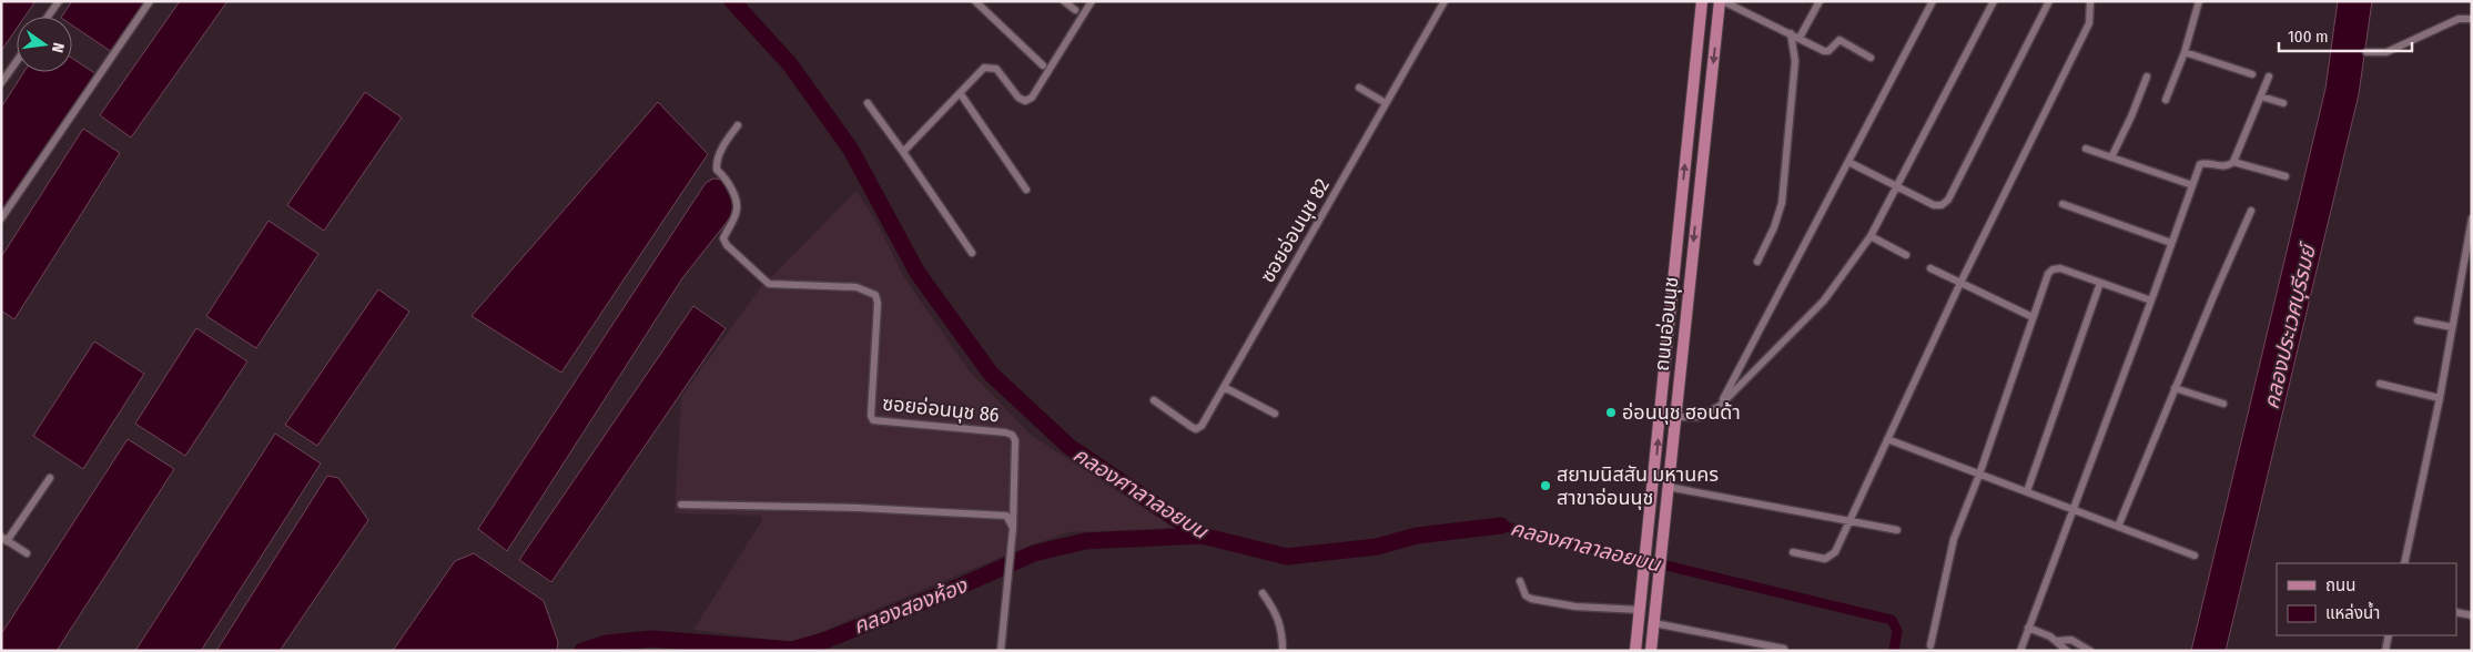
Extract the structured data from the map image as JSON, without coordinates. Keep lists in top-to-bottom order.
{
  "streets": {
    "main road": ["ถนนอ่อนนุช"],
    "street": ["ซอยอ่อนนุช 82", "ซอยอ่อนนุช 86"]
  },
  "water": ["คลองประเวศบุรีรมย์", "คลองศาลาลอยบน", "คลองสองห้อง"],
  "places": ["อ่อนนุช ฮอนด้า", "สยามนิสสัน มหานคร สาขาอ่อนนุช"],
  "legend": ["ถนน", "แหล่งน้ำ"],
  "scale_bar": "100 m",
  "north": "right"
}
